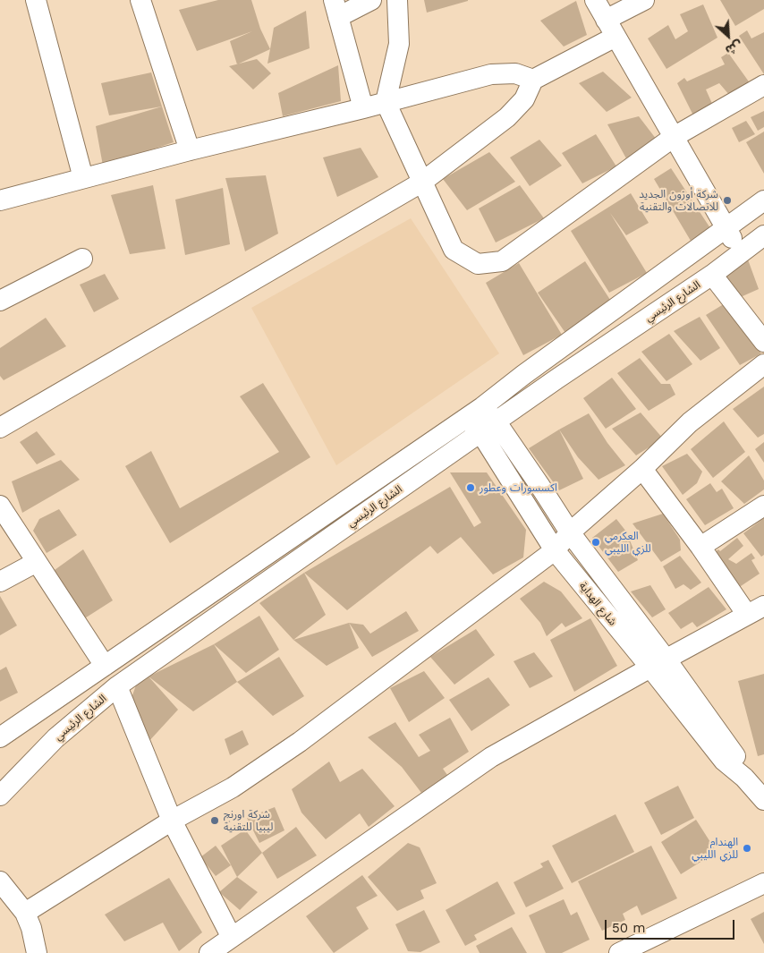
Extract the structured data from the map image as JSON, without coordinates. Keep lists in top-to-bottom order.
{
  "streets": {
    "street": ["الشارع الرئيسي", "شارع الهداية"]
  },
  "crossings": [
    ["الشارع الرئيسي", "شارع الهداية"]
  ],
  "places": [
    "شركة أوزون الجديد للاتصالات والتقنية",
    "اكسسورات وعطور",
    "العكرمي للزي الليبي",
    "شركة اورنج ليبيا للتقنية",
    "الهندام للزي الليبي"
  ],
  "scale_bar": "50 m",
  "north": "bottom right"
}
